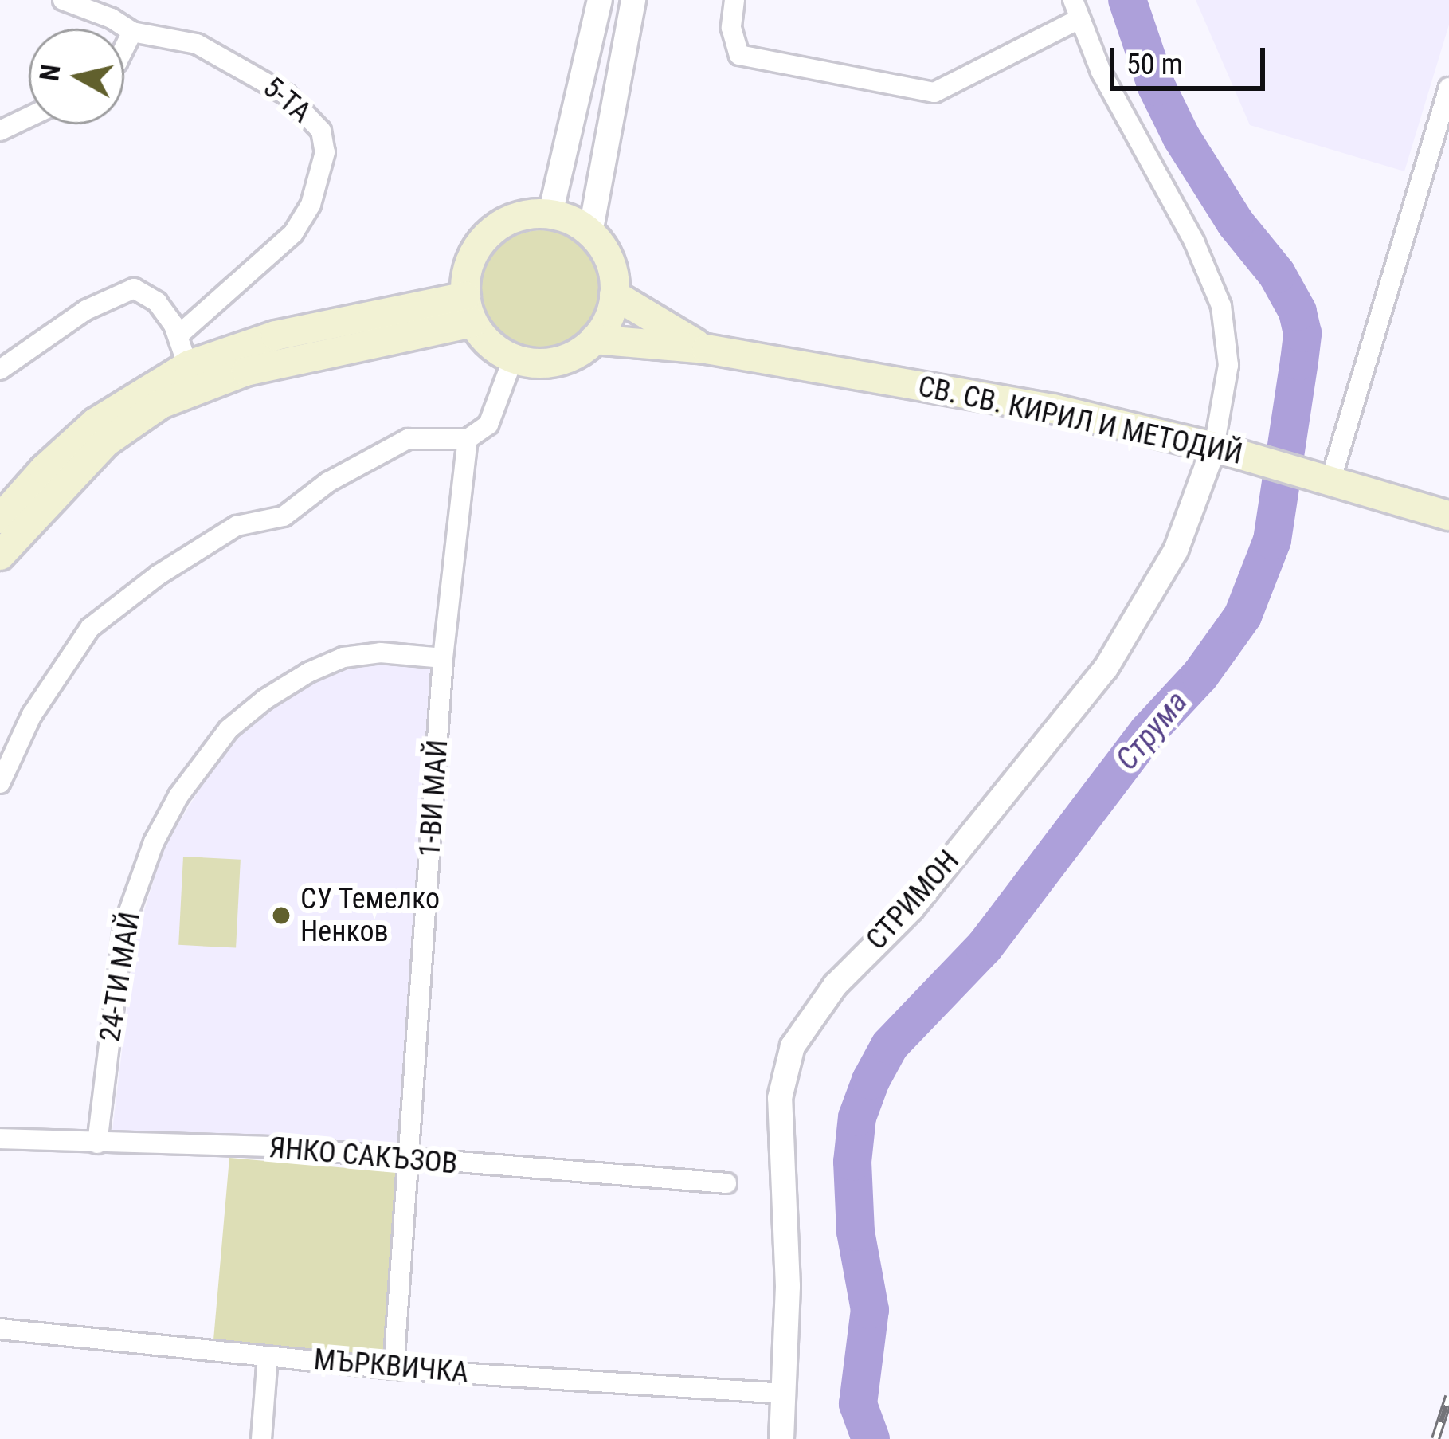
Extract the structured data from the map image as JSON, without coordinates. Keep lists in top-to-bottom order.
{
  "streets": {
    "main road": ["СВ. СВ. КИРИЛ И МЕТОДИЙ"],
    "street": [
      "5-ТА",
      "1-ВИ МАЙ",
      "СТРИМОН",
      "24-ТИ МАЙ",
      "ЯНКО САКЪЗОВ",
      "МЪРКВИЧКА"
    ]
  },
  "crossings": [
    ["СВ. СВ. КИРИЛ И МЕТОДИЙ", "СТРИМОН"],
    ["1-ВИ МАЙ", "24-ТИ МАЙ"],
    ["1-ВИ МАЙ", "ЯНКО САКЪЗОВ"],
    ["1-ВИ МАЙ", "МЪРКВИЧКА"],
    ["СТРИМОН", "МЪРКВИЧКА"],
    ["24-ТИ МАЙ", "ЯНКО САКЪЗОВ"]
  ],
  "water": ["Струма"],
  "places": ["СУ Темелко Ненков"],
  "scale_bar": "50 m",
  "north": "left"
}
